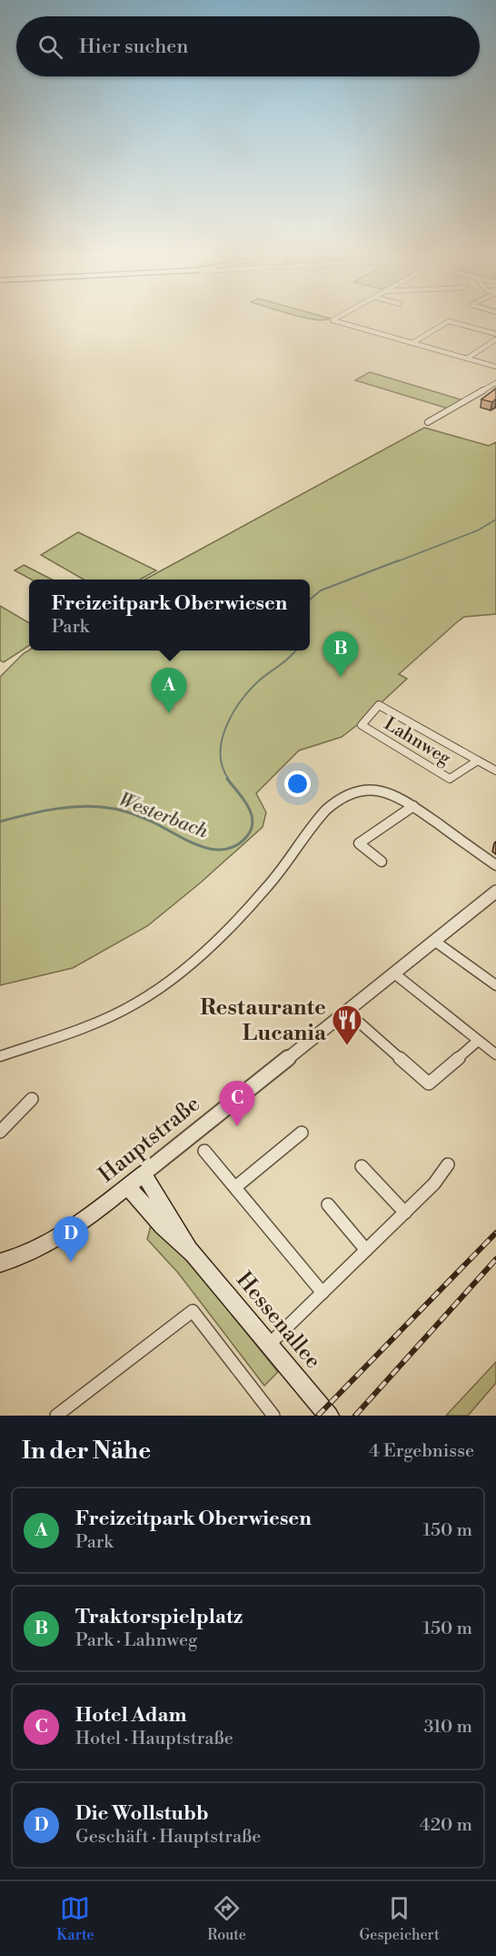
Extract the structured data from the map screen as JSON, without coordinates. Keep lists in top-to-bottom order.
{
  "streets": {
    "main road": ["Hauptstraße", "Hessenallee"],
    "street": ["Lahnweg"]
  },
  "crossings": [
    ["Hauptstraße", "Hessenallee"]
  ],
  "water": ["Westerbach"],
  "places": {
    "restaurant": ["Restaurante Lucania"]
  },
  "page": {
    "search": "Hier suchen",
    "popup": ["Freizeitpark Oberwiesen", "Park"],
    "pins": [
      "B",
      "A",
      "C",
      "D"
    ],
    "heading": ["In der Nähe", "4 Ergebnisse"],
    "list": [
      {
        "mark": "A",
        "name": "Freizeitpark Oberwiesen",
        "note": "Park",
        "value": "150 m"
      },
      {
        "mark": "B",
        "name": "Traktorspielplatz",
        "note": "Park · Lahnweg",
        "value": "150 m"
      },
      {
        "mark": "C",
        "name": "Hotel Adam",
        "note": "Hotel · Hauptstraße",
        "value": "310 m"
      },
      {
        "mark": "D",
        "name": "Die Wollstubb",
        "note": "Geschäft · Hauptstraße",
        "value": "420 m"
      }
    ],
    "nav": ["Karte", "Route", "Gespeichert"]
  }
}
